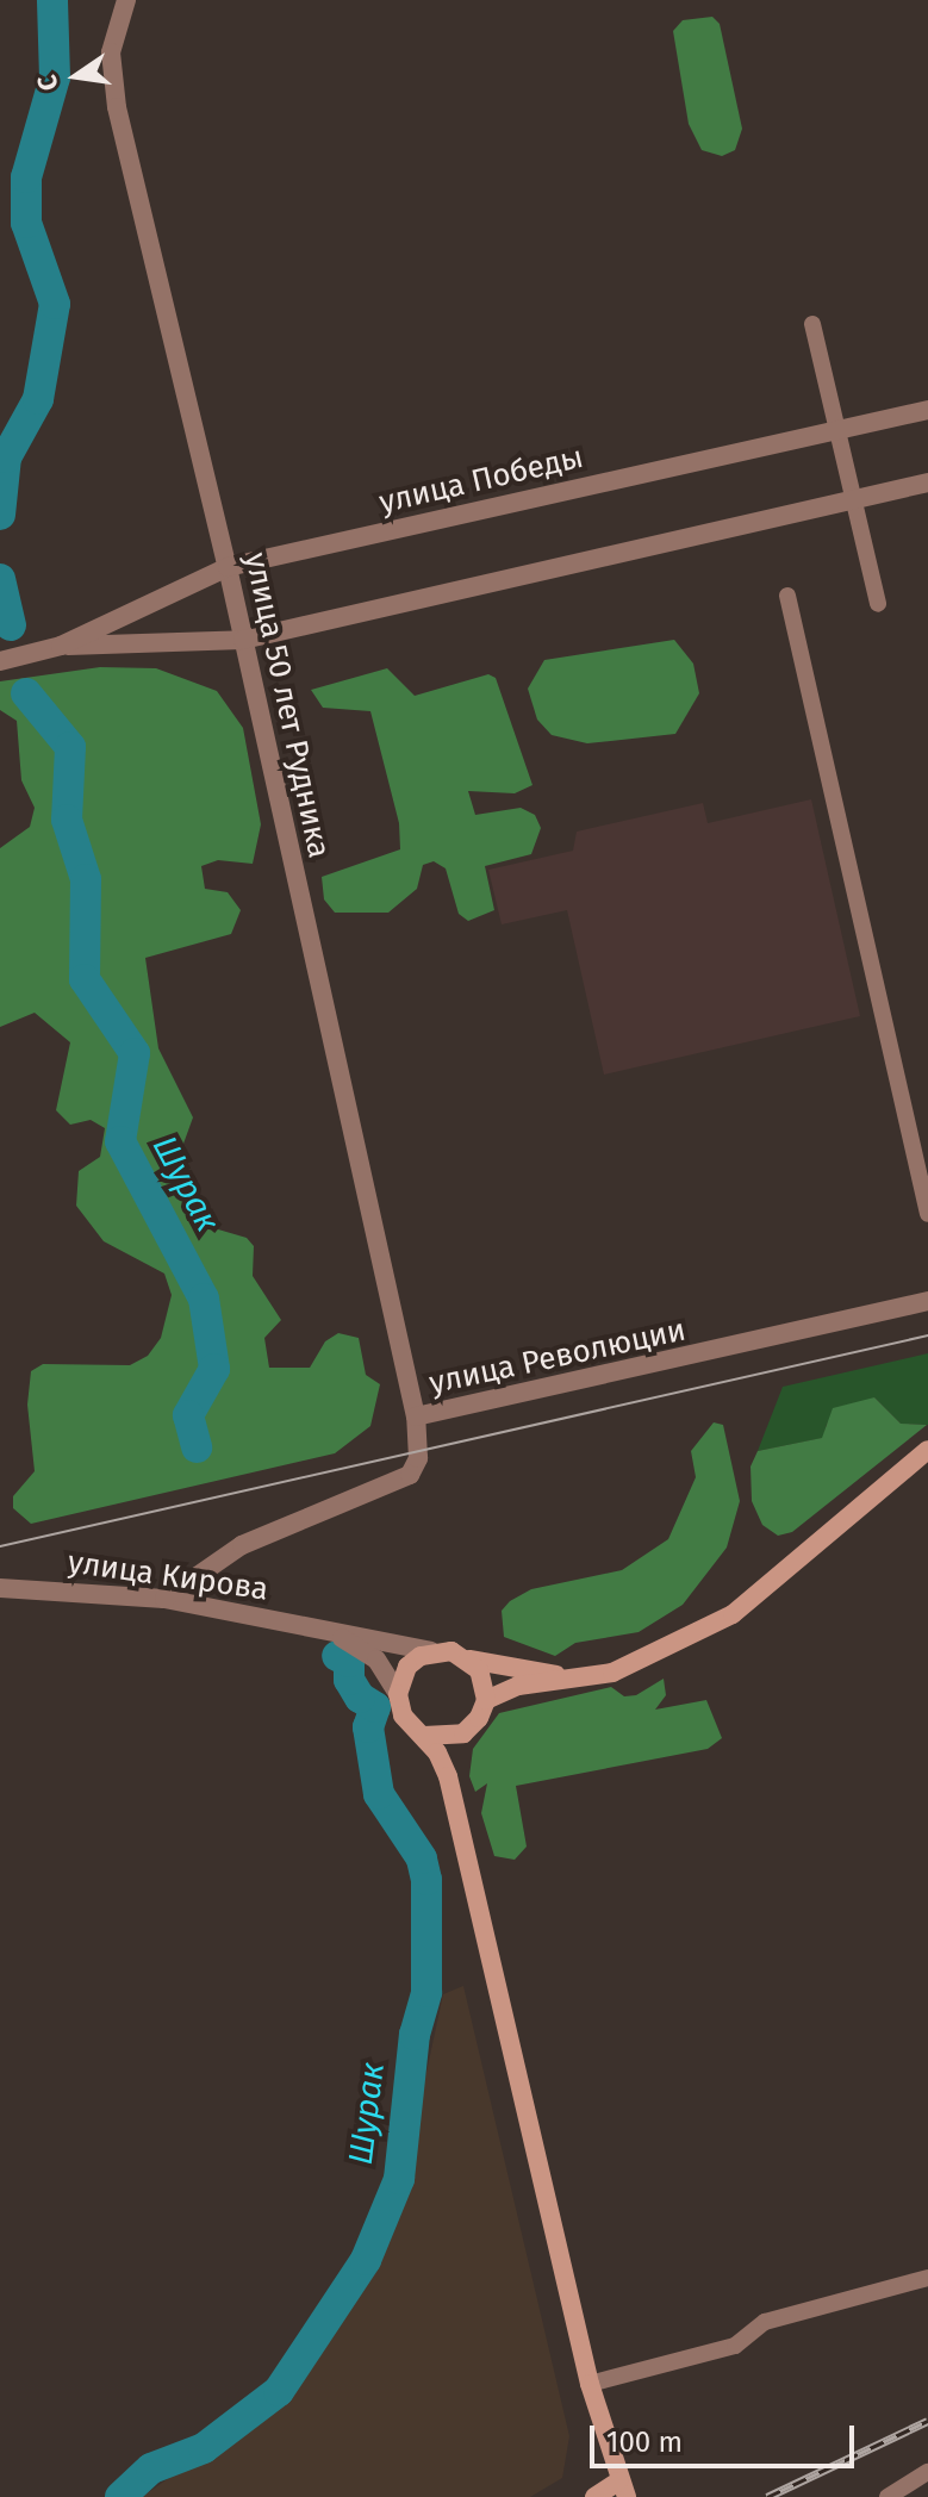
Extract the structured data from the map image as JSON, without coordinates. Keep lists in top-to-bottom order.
{
  "streets": {
    "street": [
      "улица Победы",
      "улица 50 лет Рудника",
      "улица Революции",
      "улица Кирова"
    ]
  },
  "crossings": [
    ["улица Победы", "улица 50 лет Рудника"],
    ["улица 50 лет Рудника", "улица Революции"],
    ["улица Революции", "улица Кирова"]
  ],
  "water": ["Шурак"],
  "scale_bar": "100 m",
  "north": "left"
}
